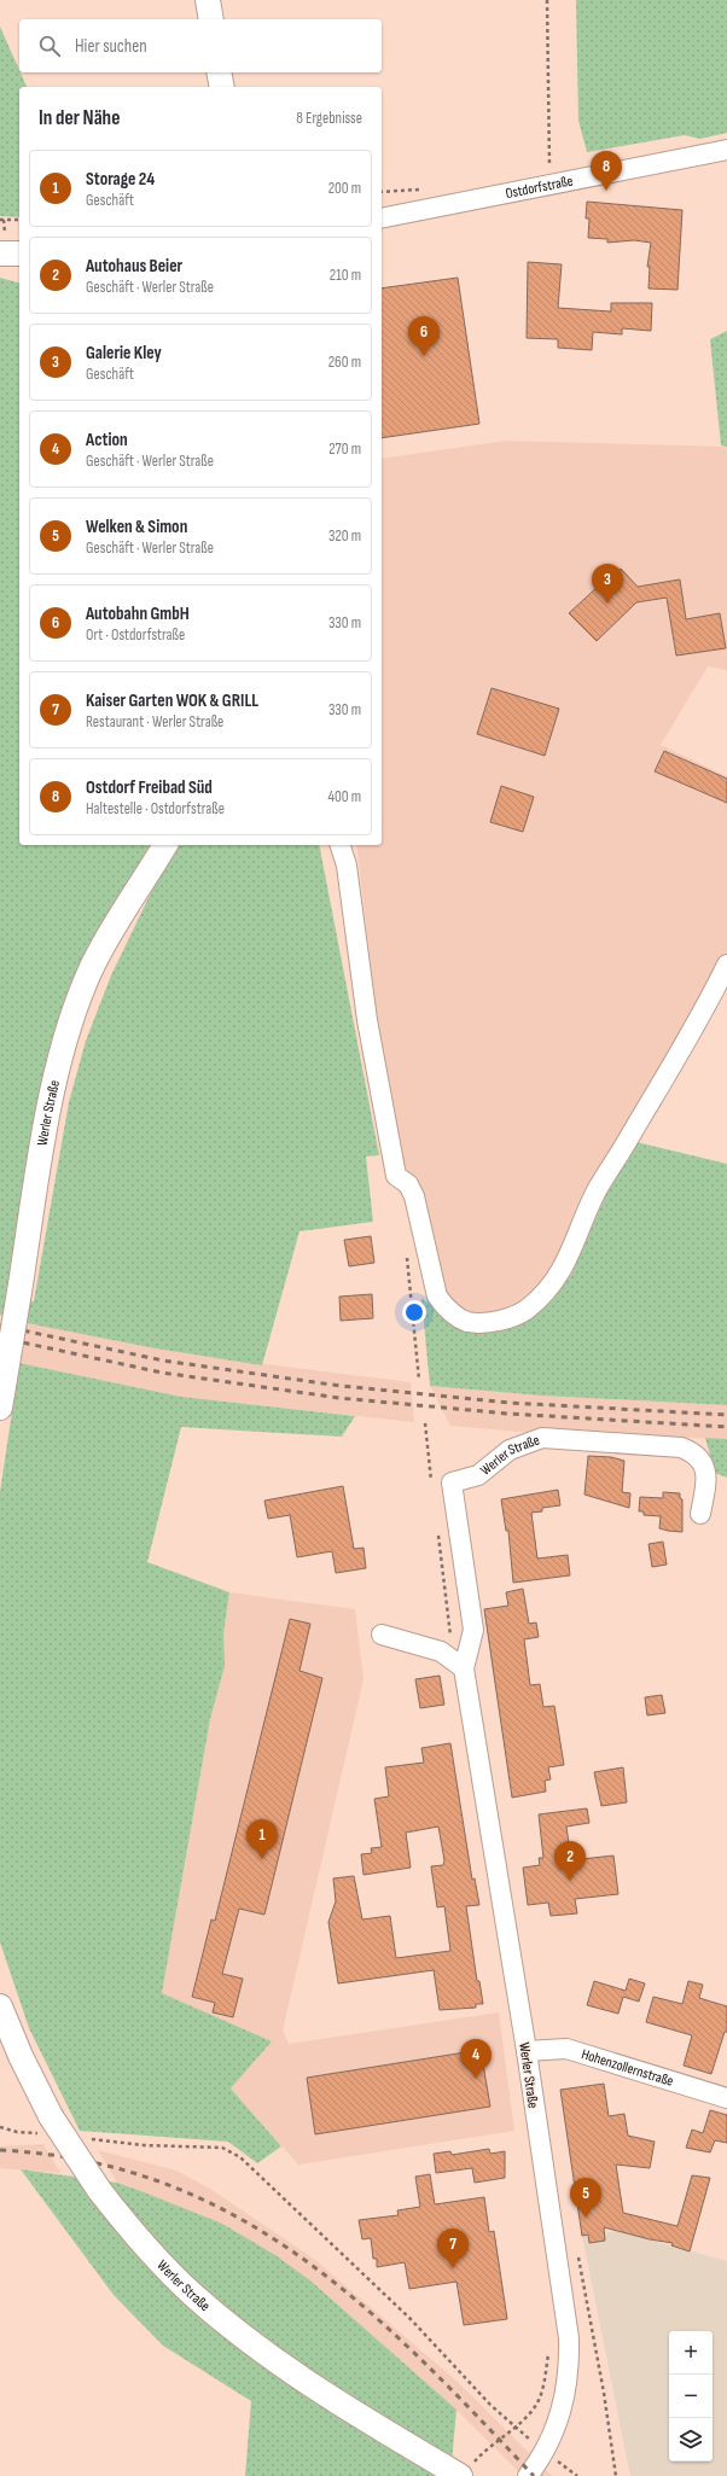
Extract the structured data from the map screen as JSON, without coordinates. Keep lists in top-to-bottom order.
{
  "streets": {
    "main road": ["Werler Straße"],
    "street": ["Ostdorfstraße", "Hohenzollernstraße"]
  },
  "crossings": [
    ["Werler Straße", "Hohenzollernstraße"]
  ],
  "page": {
    "search": "Hier suchen",
    "heading": ["In der Nähe", "8 Ergebnisse"],
    "list": [
      {
        "mark": "1",
        "name": "Storage 24",
        "note": "Geschäft",
        "value": "200 m"
      },
      {
        "mark": "2",
        "name": "Autohaus Beier",
        "note": "Geschäft · Werler Straße",
        "value": "210 m"
      },
      {
        "mark": "3",
        "name": "Galerie Kley",
        "note": "Geschäft",
        "value": "260 m"
      },
      {
        "mark": "4",
        "name": "Action",
        "note": "Geschäft · Werler Straße",
        "value": "270 m"
      },
      {
        "mark": "5",
        "name": "Welken & Simon",
        "note": "Geschäft · Werler Straße",
        "value": "320 m"
      },
      {
        "mark": "6",
        "name": "Autobahn GmbH",
        "note": "Ort · Ostdorfstraße",
        "value": "330 m"
      },
      {
        "mark": "7",
        "name": "Kaiser Garten WOK & GRILL",
        "note": "Restaurant · Werler Straße",
        "value": "330 m"
      },
      {
        "mark": "8",
        "name": "Ostdorf Freibad Süd",
        "note": "Haltestelle · Ostdorfstraße",
        "value": "400 m"
      }
    ],
    "pins": [
      "8",
      "6",
      "3",
      "1",
      "2",
      "4",
      "5",
      "7"
    ],
    "map_buttons": ["+", "−"]
  }
}
